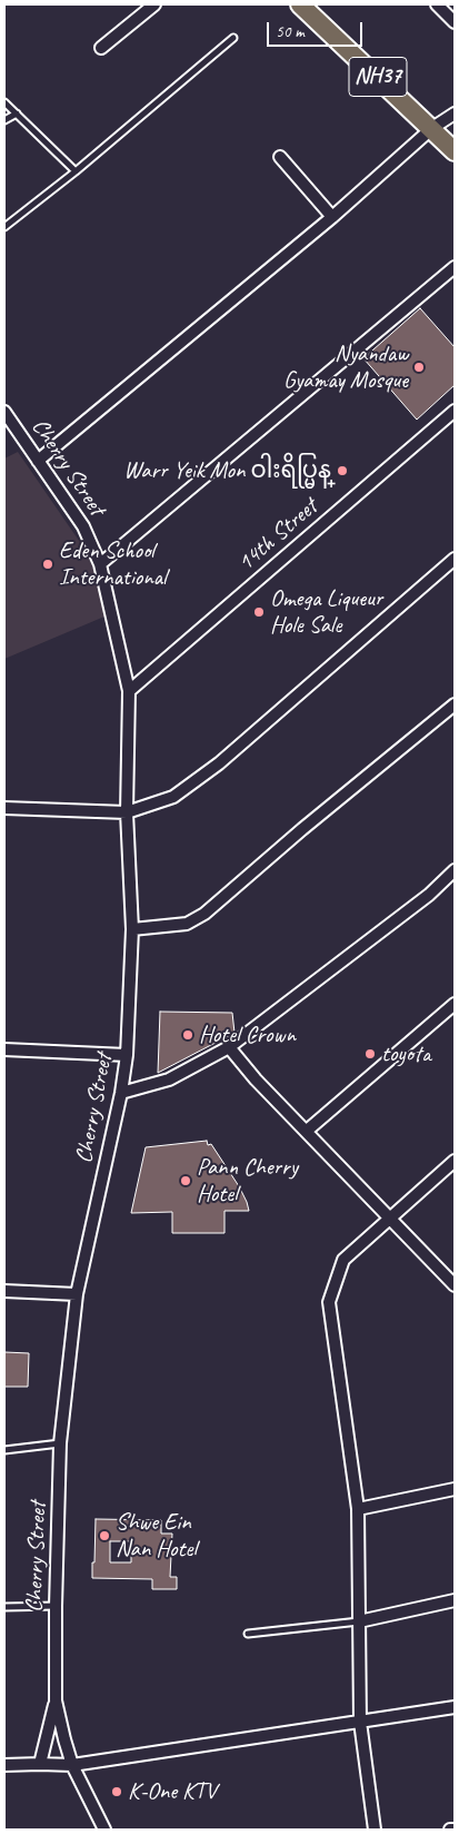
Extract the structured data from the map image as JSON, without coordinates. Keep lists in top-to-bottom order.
{
  "streets": {
    "highway": ["NH37"],
    "street": ["Cherry Street", "14th Street"]
  },
  "crossings": [
    ["Cherry Street", "14th Street"]
  ],
  "places": [
    "Nyandaw Gyamay Mosque",
    "Warr Yeik Mon ဝါးရိပ္မြန္",
    "Eden School International",
    "Omega Liqueur Hole Sale",
    "Hotel Crown",
    "toyota",
    "Pann Cherry Hotel",
    "Shwe Ein Nan Hotel",
    "K-One KTV"
  ],
  "scale_bar": "50 m"
}
